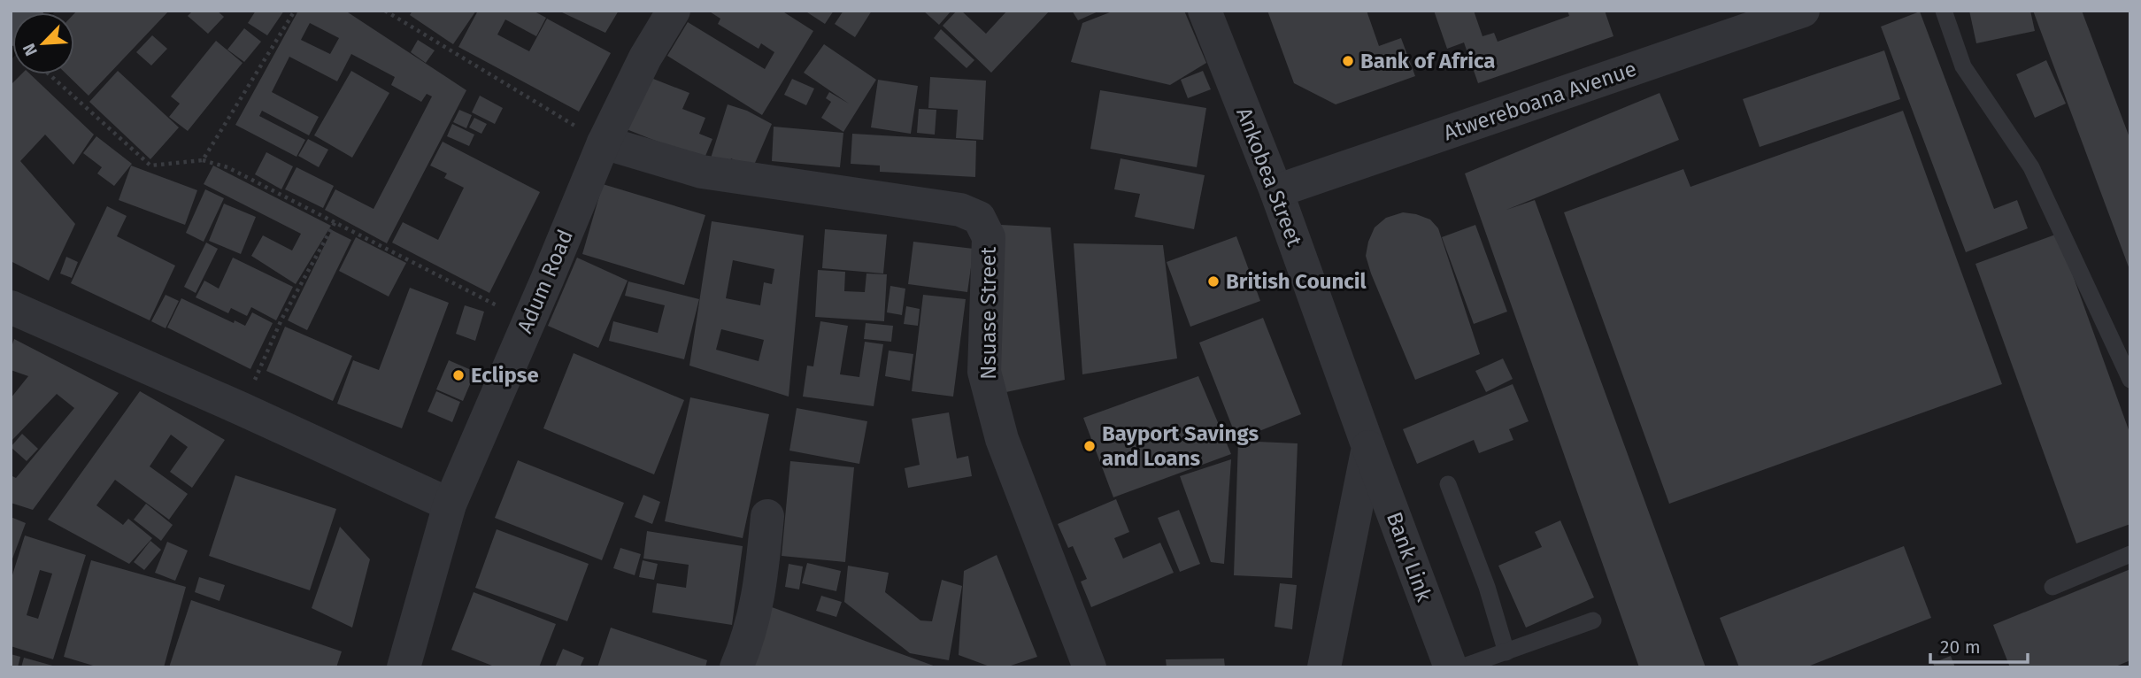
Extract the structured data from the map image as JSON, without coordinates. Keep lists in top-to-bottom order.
{
  "streets": {
    "street": [
      "Atwereboana Avenue",
      "Ankobea Street",
      "Adum Road",
      "Nsuase Street",
      "Bank Link"
    ]
  },
  "crossings": [
    ["Atwereboana Avenue", "Ankobea Street"],
    ["Ankobea Street", "Bank Link"],
    ["Adum Road", "Nsuase Street"]
  ],
  "places": [
    "Bank of Africa",
    "British Council",
    "Eclipse",
    "Bayport Savings and Loans"
  ],
  "scale_bar": "20 m",
  "north": "bottom left"
}
